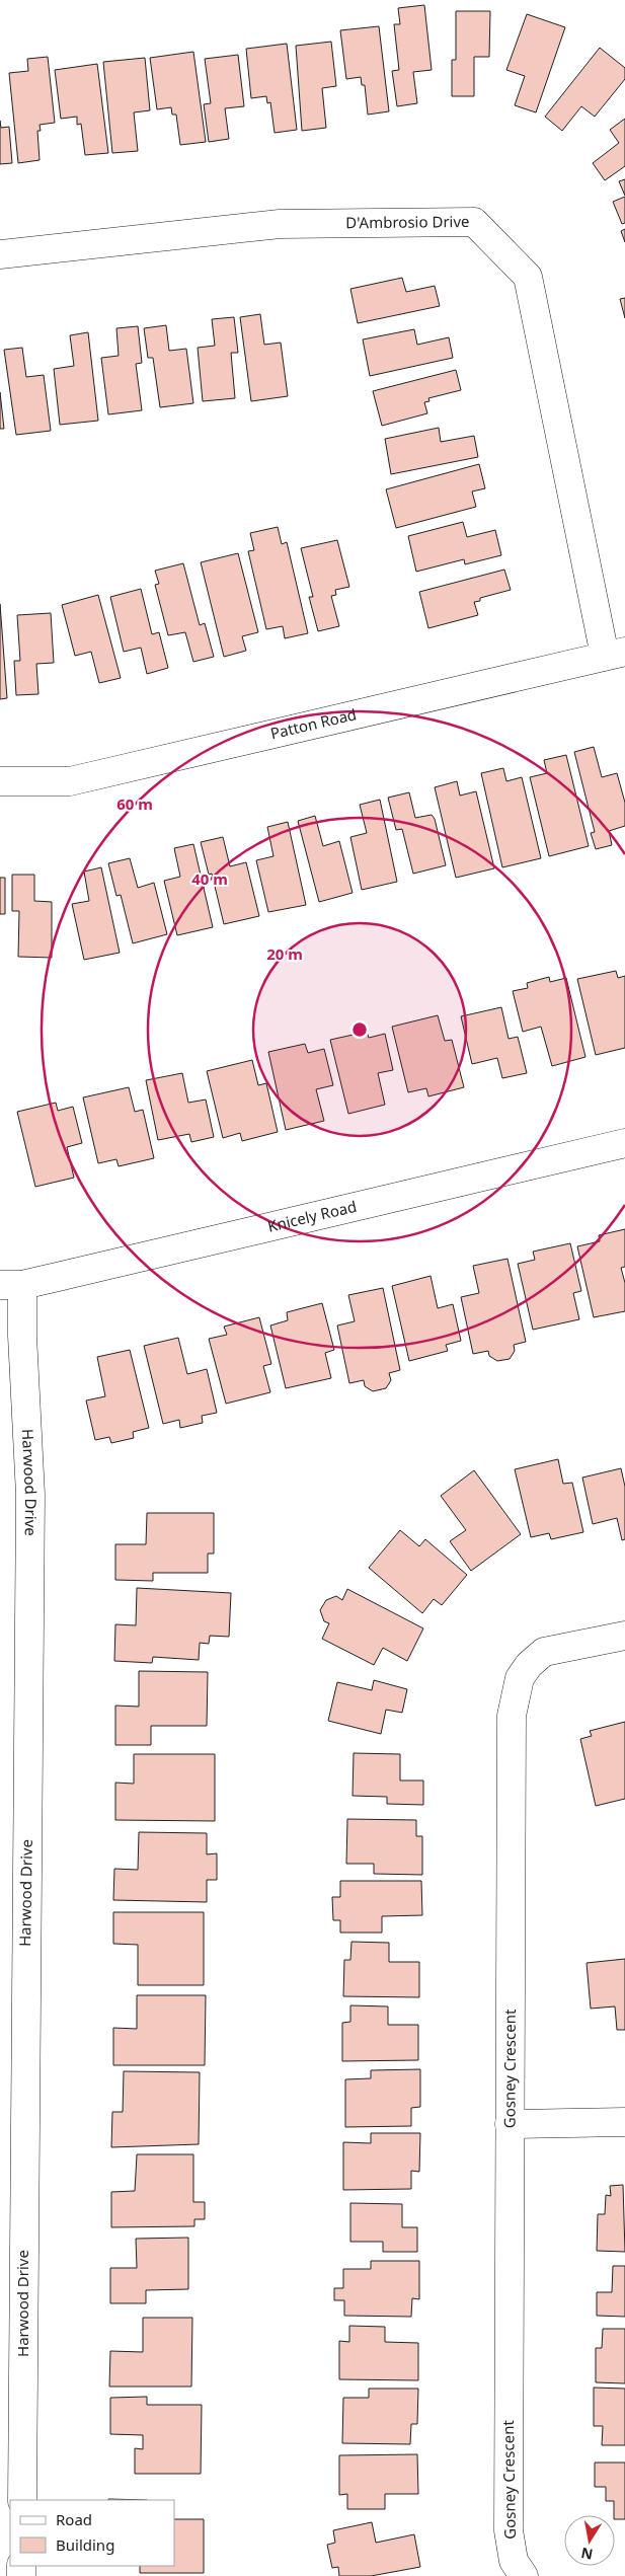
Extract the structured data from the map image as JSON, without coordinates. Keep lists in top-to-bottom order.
{
  "streets": {
    "street": [
      "D'Ambrosio Drive",
      "Patton Road",
      "Knicely Road",
      "Harwood Drive",
      "Gosney Crescent"
    ]
  },
  "crossings": [
    ["D'Ambrosio Drive", "Patton Road"],
    ["Knicely Road", "Harwood Drive"]
  ],
  "legend": ["Road", "Building"],
  "north": "bottom",
  "rings": ["60 m", "40 m", "20 m"]
}
